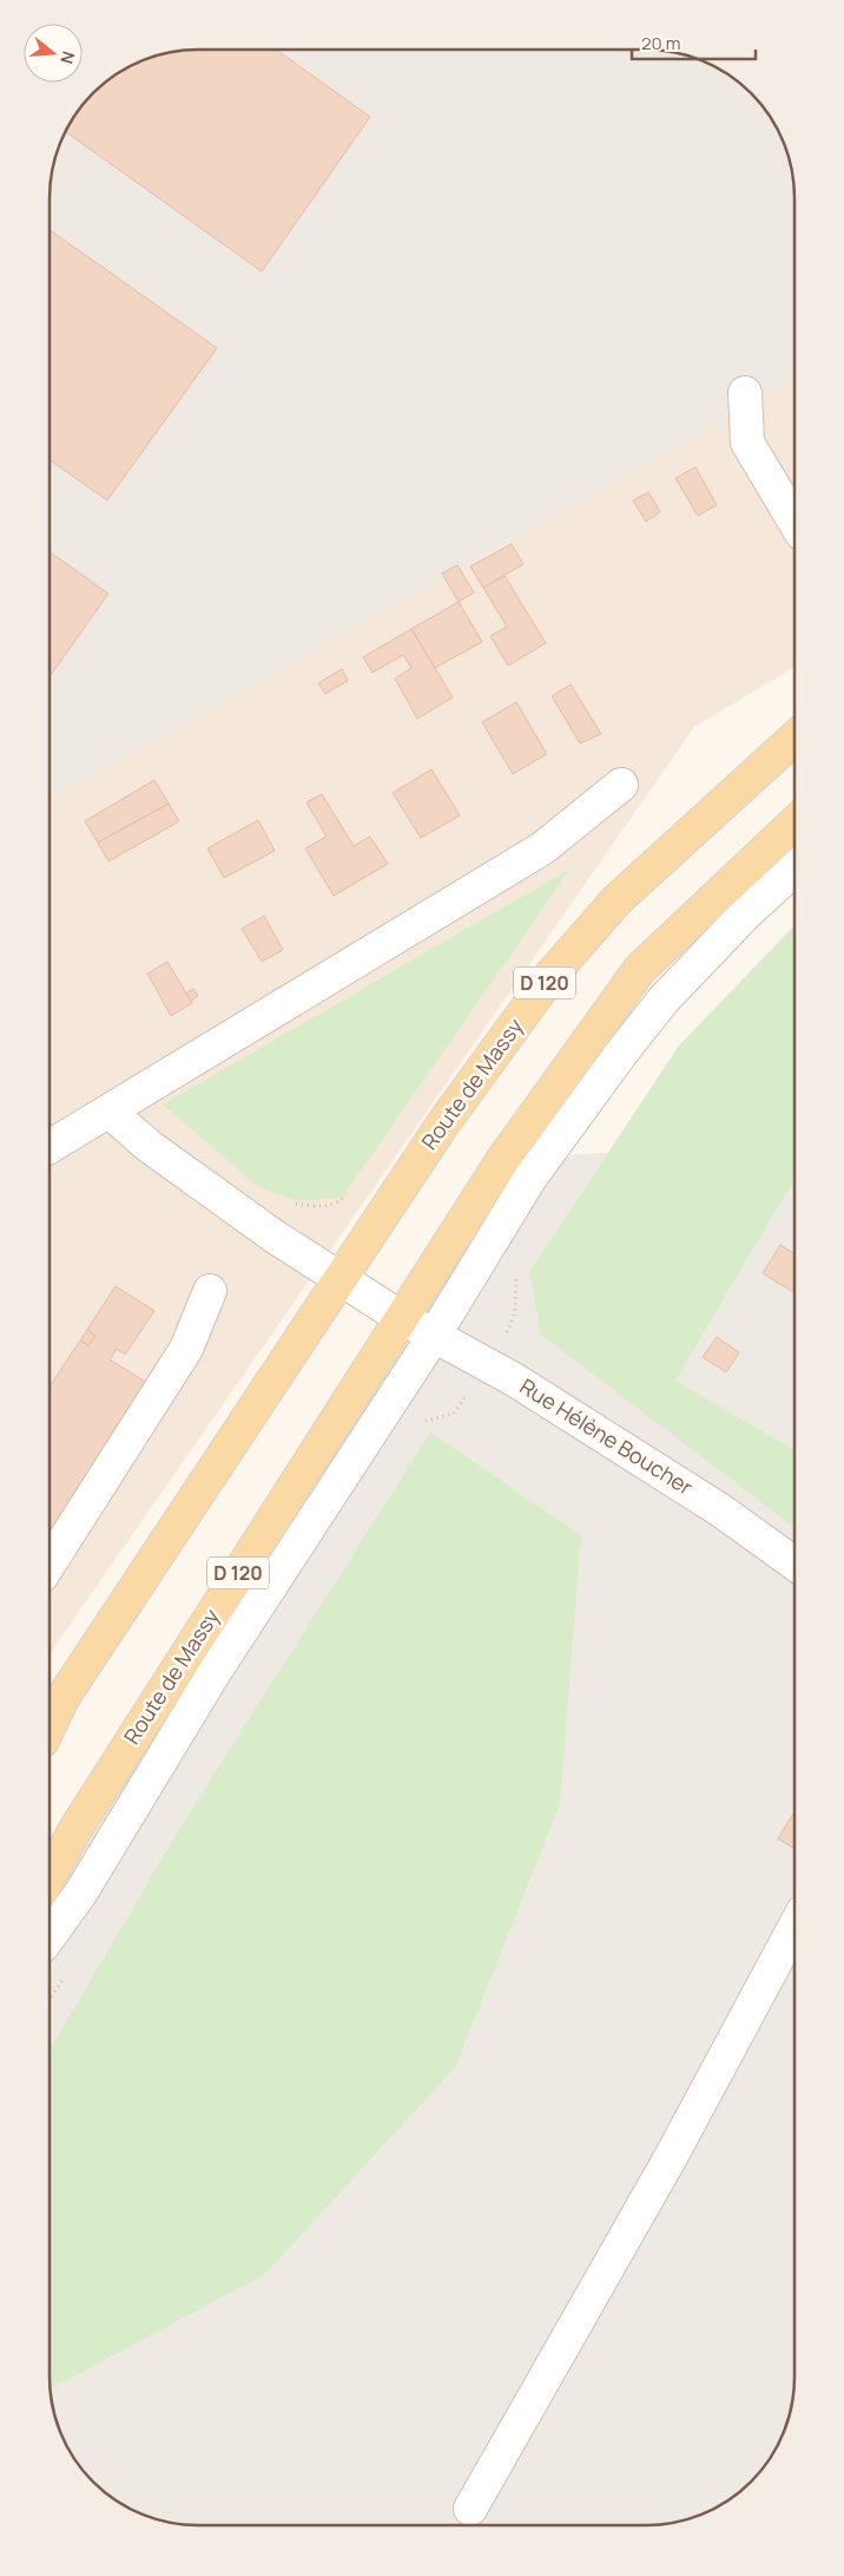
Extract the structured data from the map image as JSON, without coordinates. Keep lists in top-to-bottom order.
{
  "streets": {
    "main road": ["D 120", "Route de Massy"],
    "street": ["Rue Hélène Boucher"]
  },
  "crossings": [
    ["Route de Massy", "Rue Hélène Boucher"]
  ],
  "scale_bar": "20 m",
  "north": "right"
}
